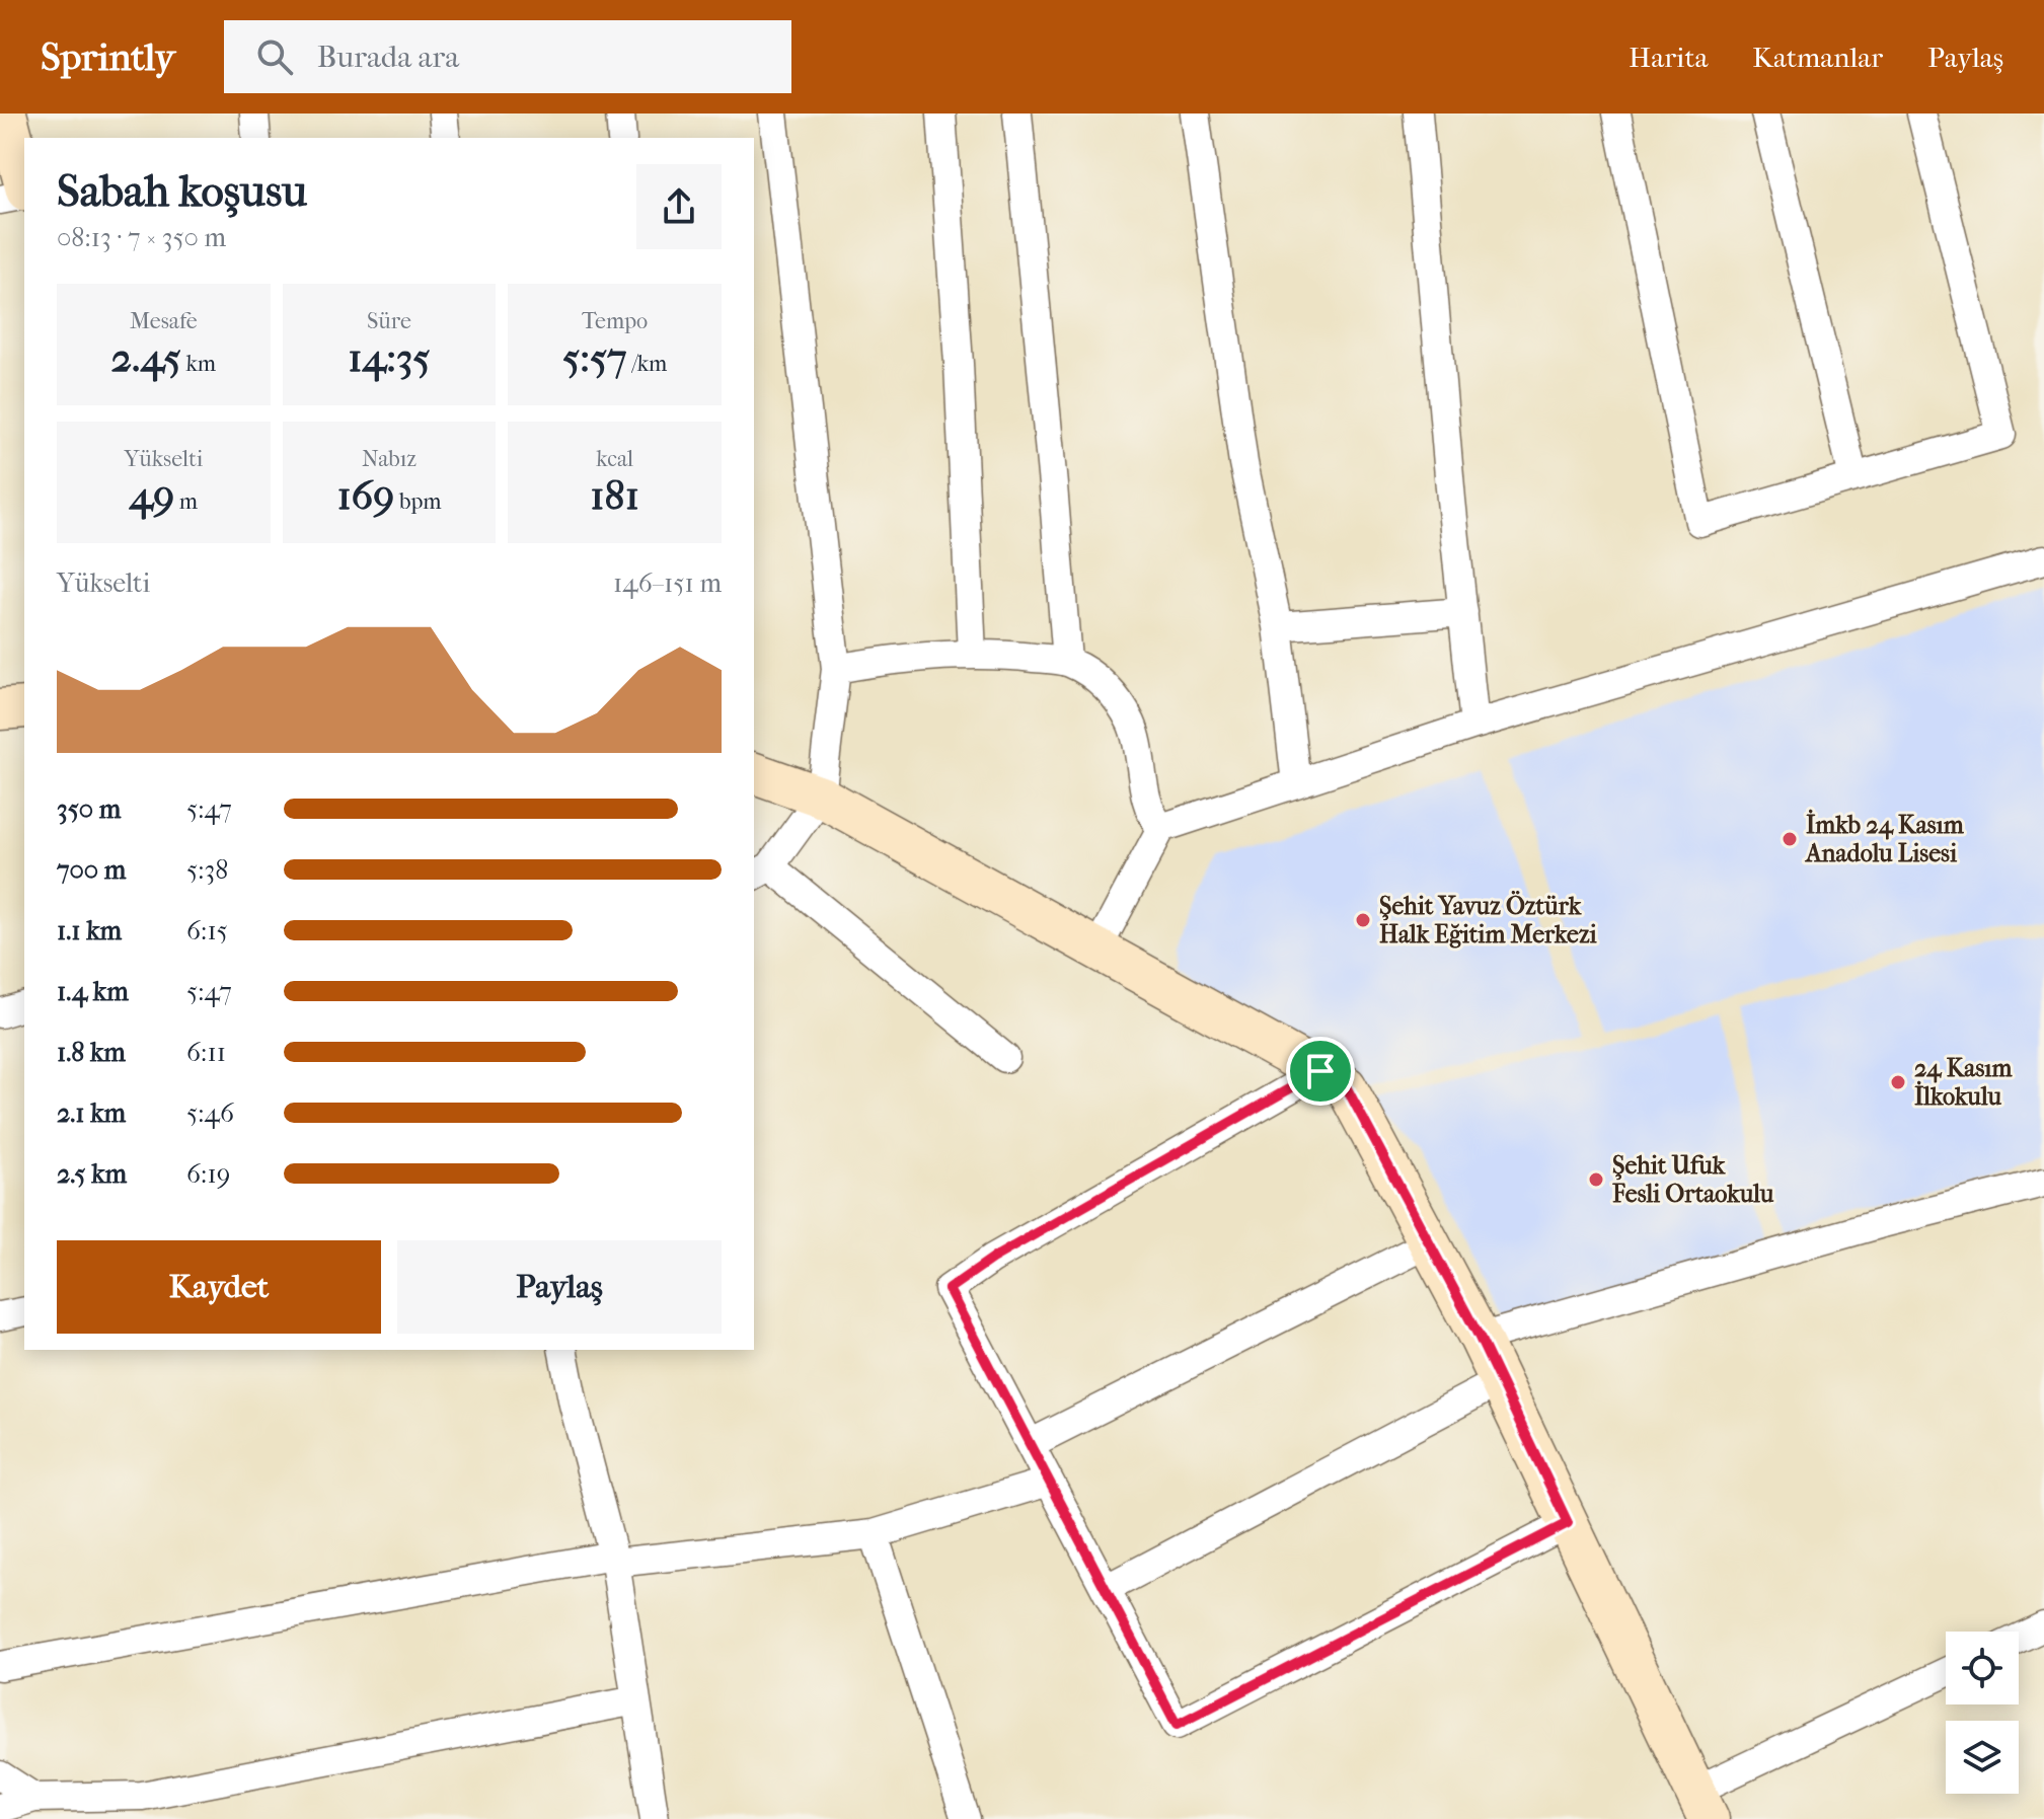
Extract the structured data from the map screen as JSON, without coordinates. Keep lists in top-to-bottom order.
{
  "places": [
    "İmkb 24 Kasım Anadolu Lisesi",
    "Şehit Yavuz Öztürk Halk Eğitim Merkezi",
    "24 Kasım İlkokulu",
    "Şehit Ufuk Fesli Ortaokulu"
  ],
  "page": {
    "header": "Sprintly",
    "search": "Burada ara",
    "nav": ["Harita", "Katmanlar", "Paylaş"],
    "heading": ["Sabah koşusu", "08:13 · 7 × 350 m"],
    "stats": [
      ["Mesafe", "2.45 km"],
      ["Süre", "14:35"],
      ["Tempo", "5:57 /km"],
      ["Yükselti", "49 m"],
      ["Nabız", "169 bpm"],
      ["kcal", "181"]
    ],
    "chart": ["Yükselti", "146–151 m"],
    "list": [
      {
        "name": "350 m",
        "note": "5:47"
      },
      {
        "name": "700 m",
        "note": "5:38"
      },
      {
        "name": "1.1 km",
        "note": "6:15"
      },
      {
        "name": "1.4 km",
        "note": "5:47"
      },
      {
        "name": "1.8 km",
        "note": "6:11"
      },
      {
        "name": "2.1 km",
        "note": "5:46"
      },
      {
        "name": "2.5 km",
        "note": "6:19"
      }
    ],
    "buttons": ["Kaydet", "Paylaş"]
  }
}
